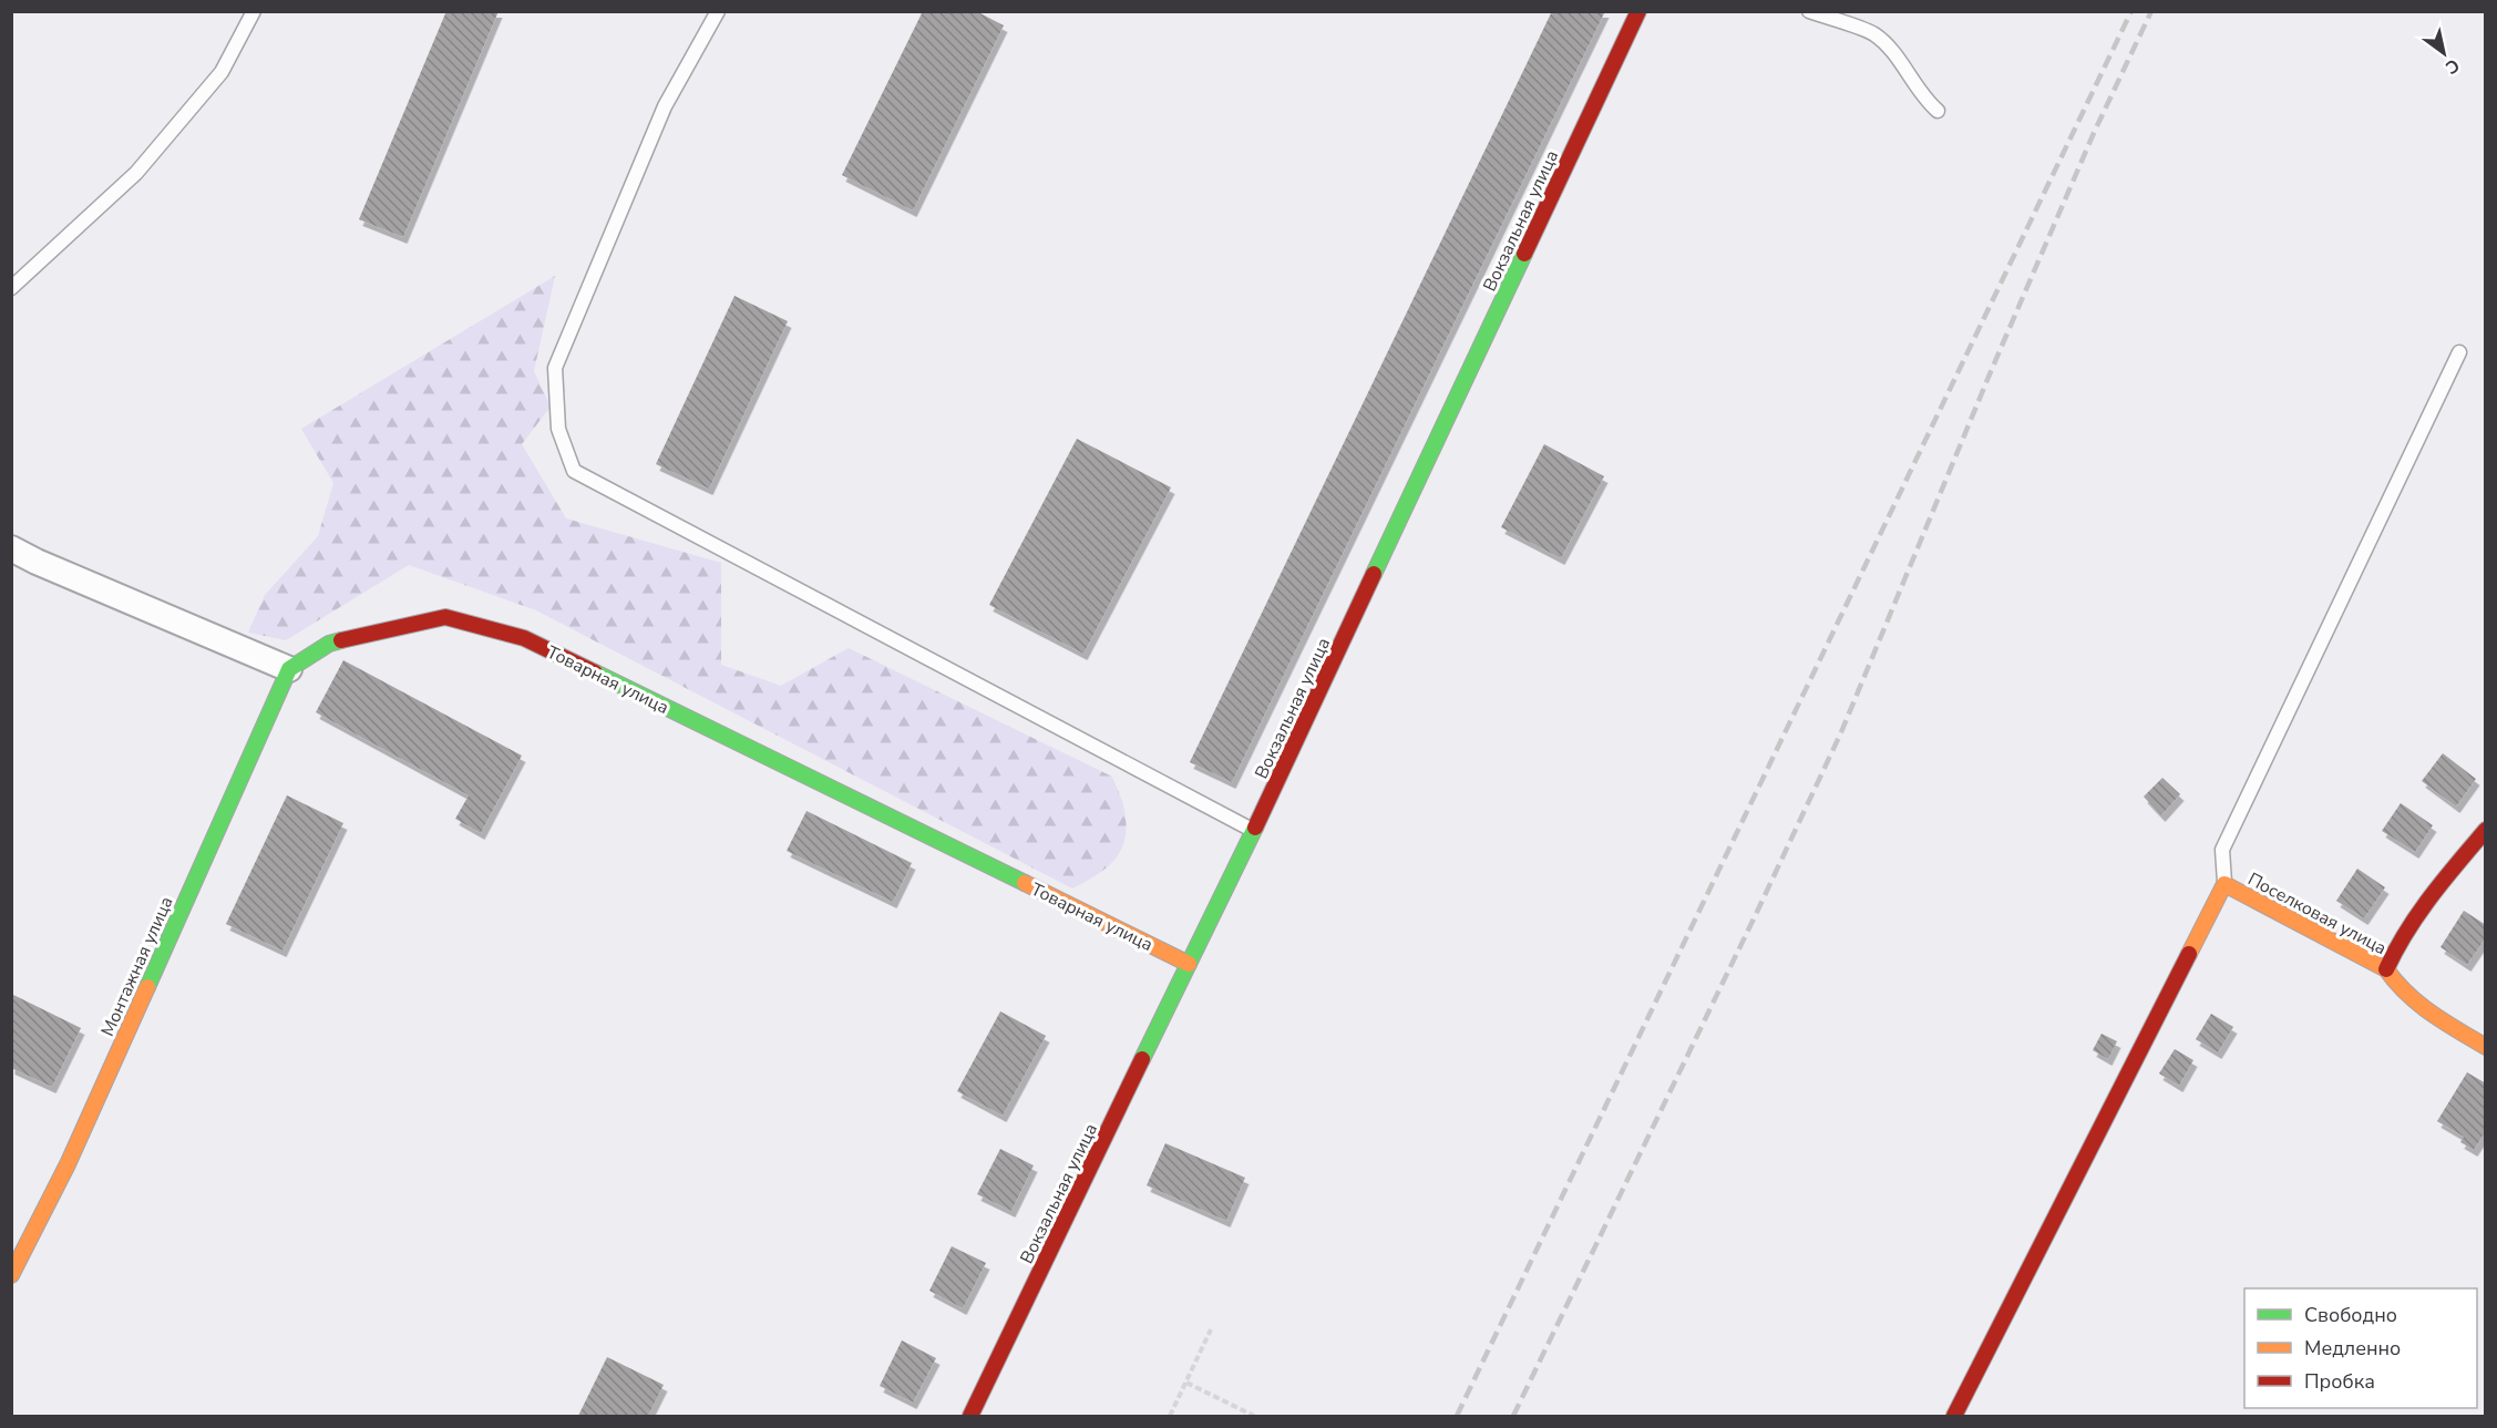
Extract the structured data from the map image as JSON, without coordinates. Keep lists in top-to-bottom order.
{
  "streets": {
    "street": [
      "Вокзальная улица",
      "Товарная улица",
      "Поселковая улица",
      "Монтажная улица"
    ]
  },
  "crossings": [
    ["Вокзальная улица", "Товарная улица"],
    ["Товарная улица", "Монтажная улица"]
  ],
  "legend": ["Свободно", "Медленно", "Пробка"],
  "north": "bottom right"
}
